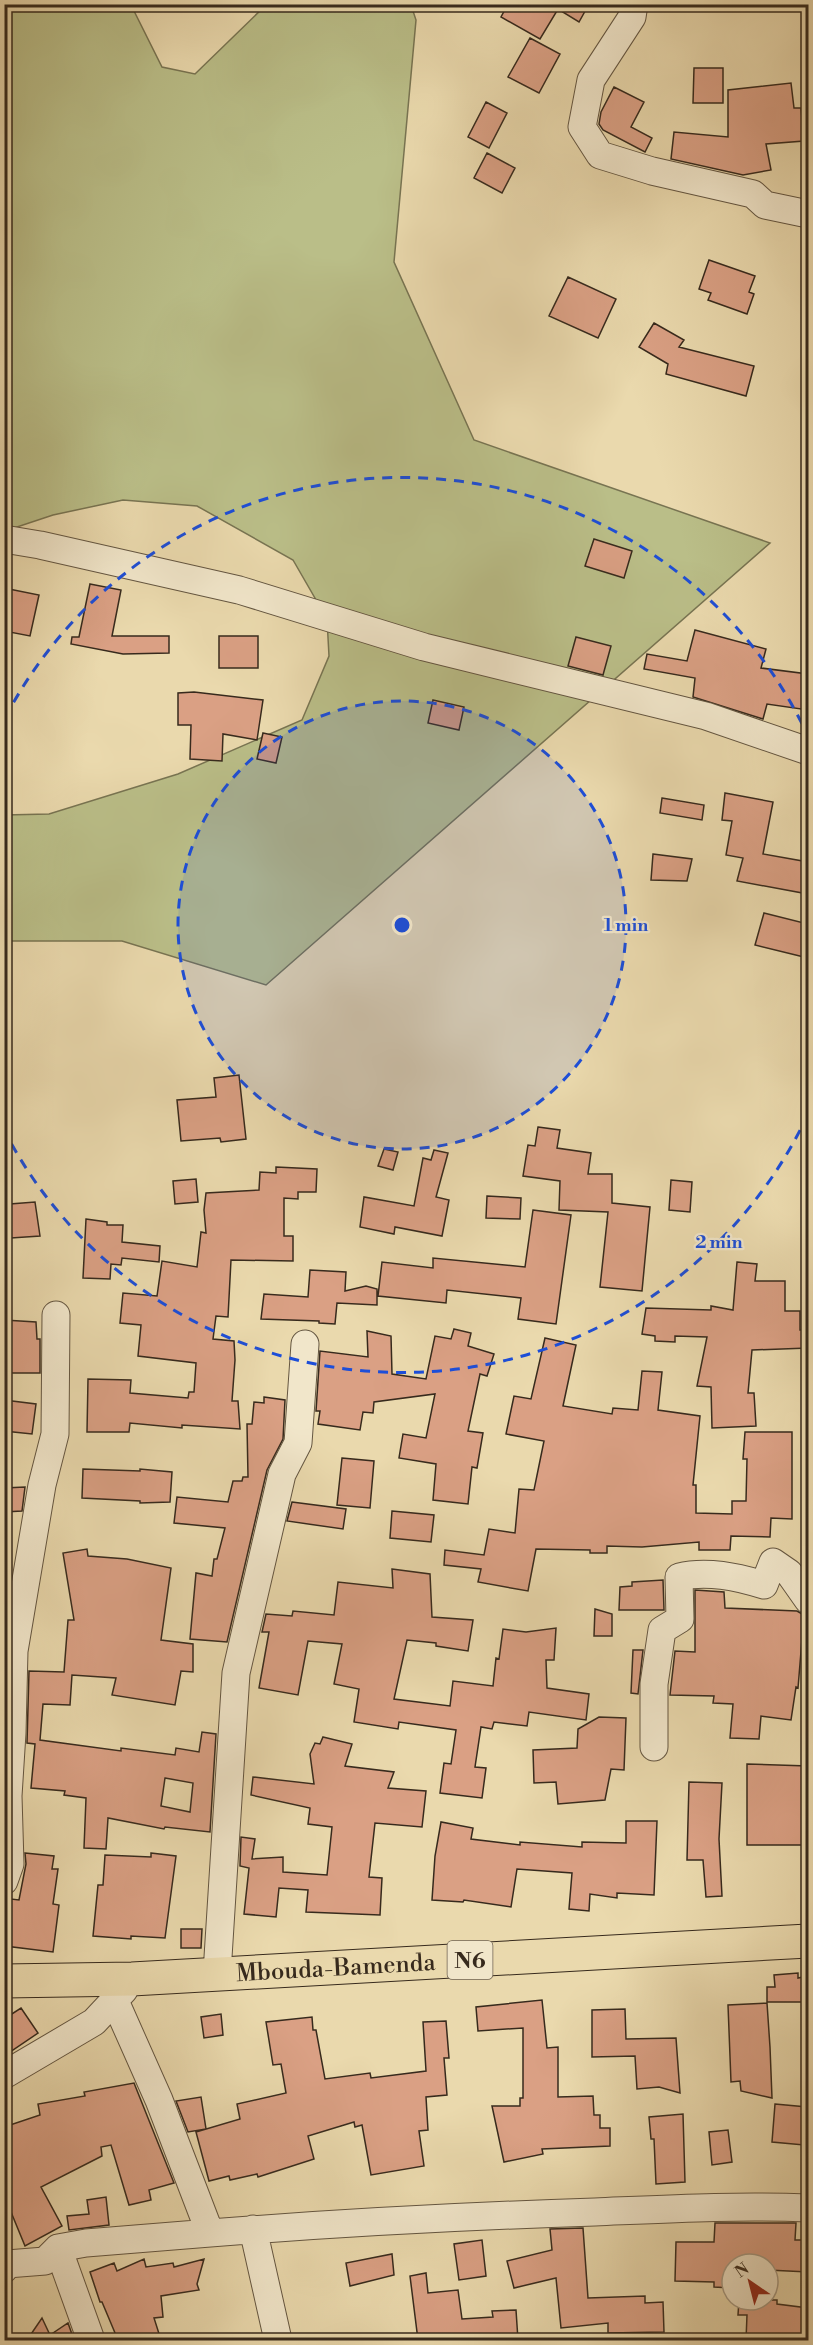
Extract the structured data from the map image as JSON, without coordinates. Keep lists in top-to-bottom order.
{
  "streets": {
    "highway": ["N6", "Mbouda-Bamenda"]
  },
  "north": "top left",
  "rings": ["1 min", "2 min"]
}
